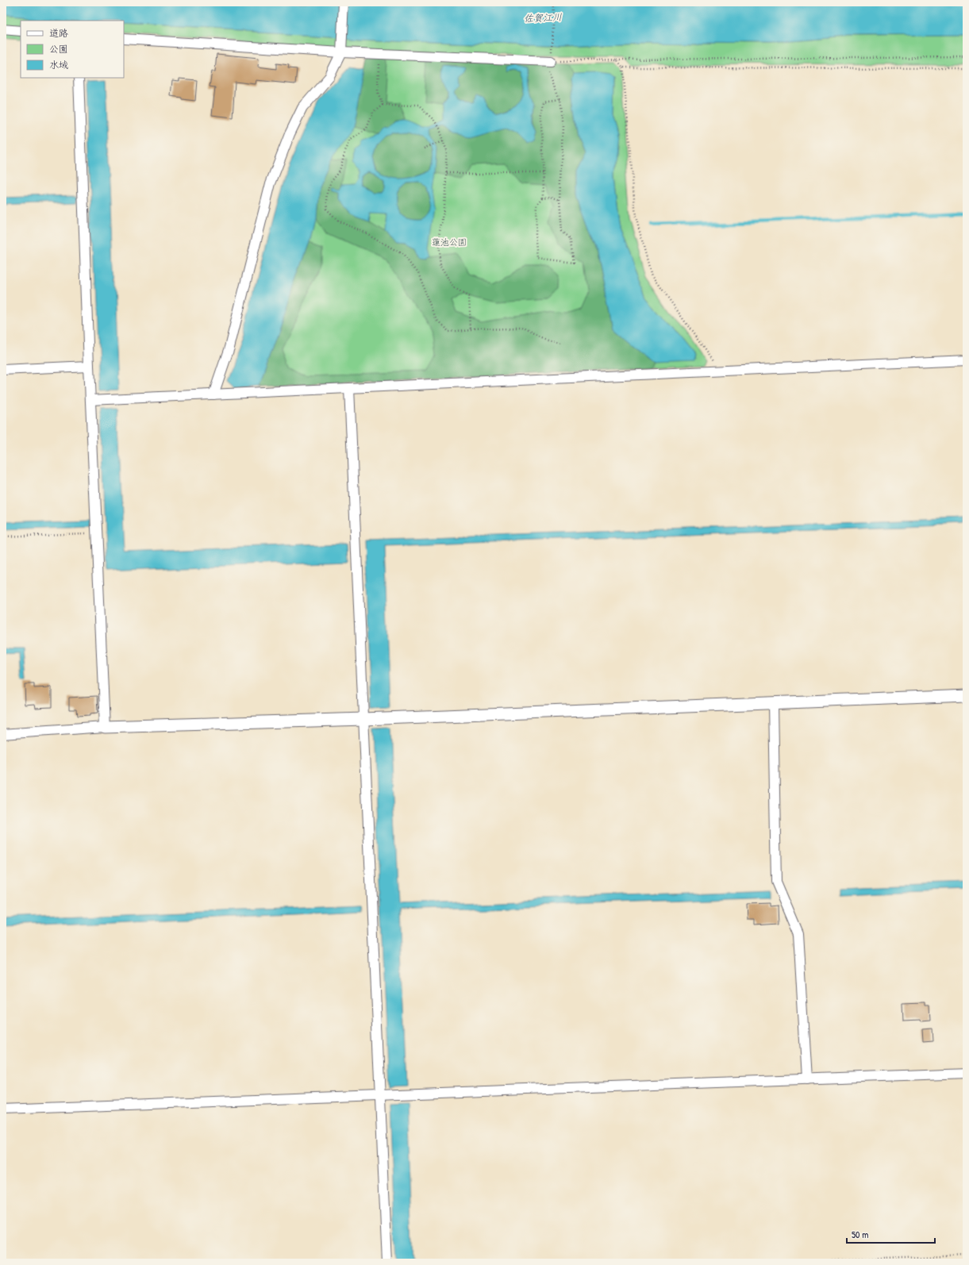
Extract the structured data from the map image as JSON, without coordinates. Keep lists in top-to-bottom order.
{
  "water": ["佐賀江川"],
  "parks": ["蓮池公園"],
  "legend": ["道路", "公園", "水域"],
  "scale_bar": "50 m"
}
